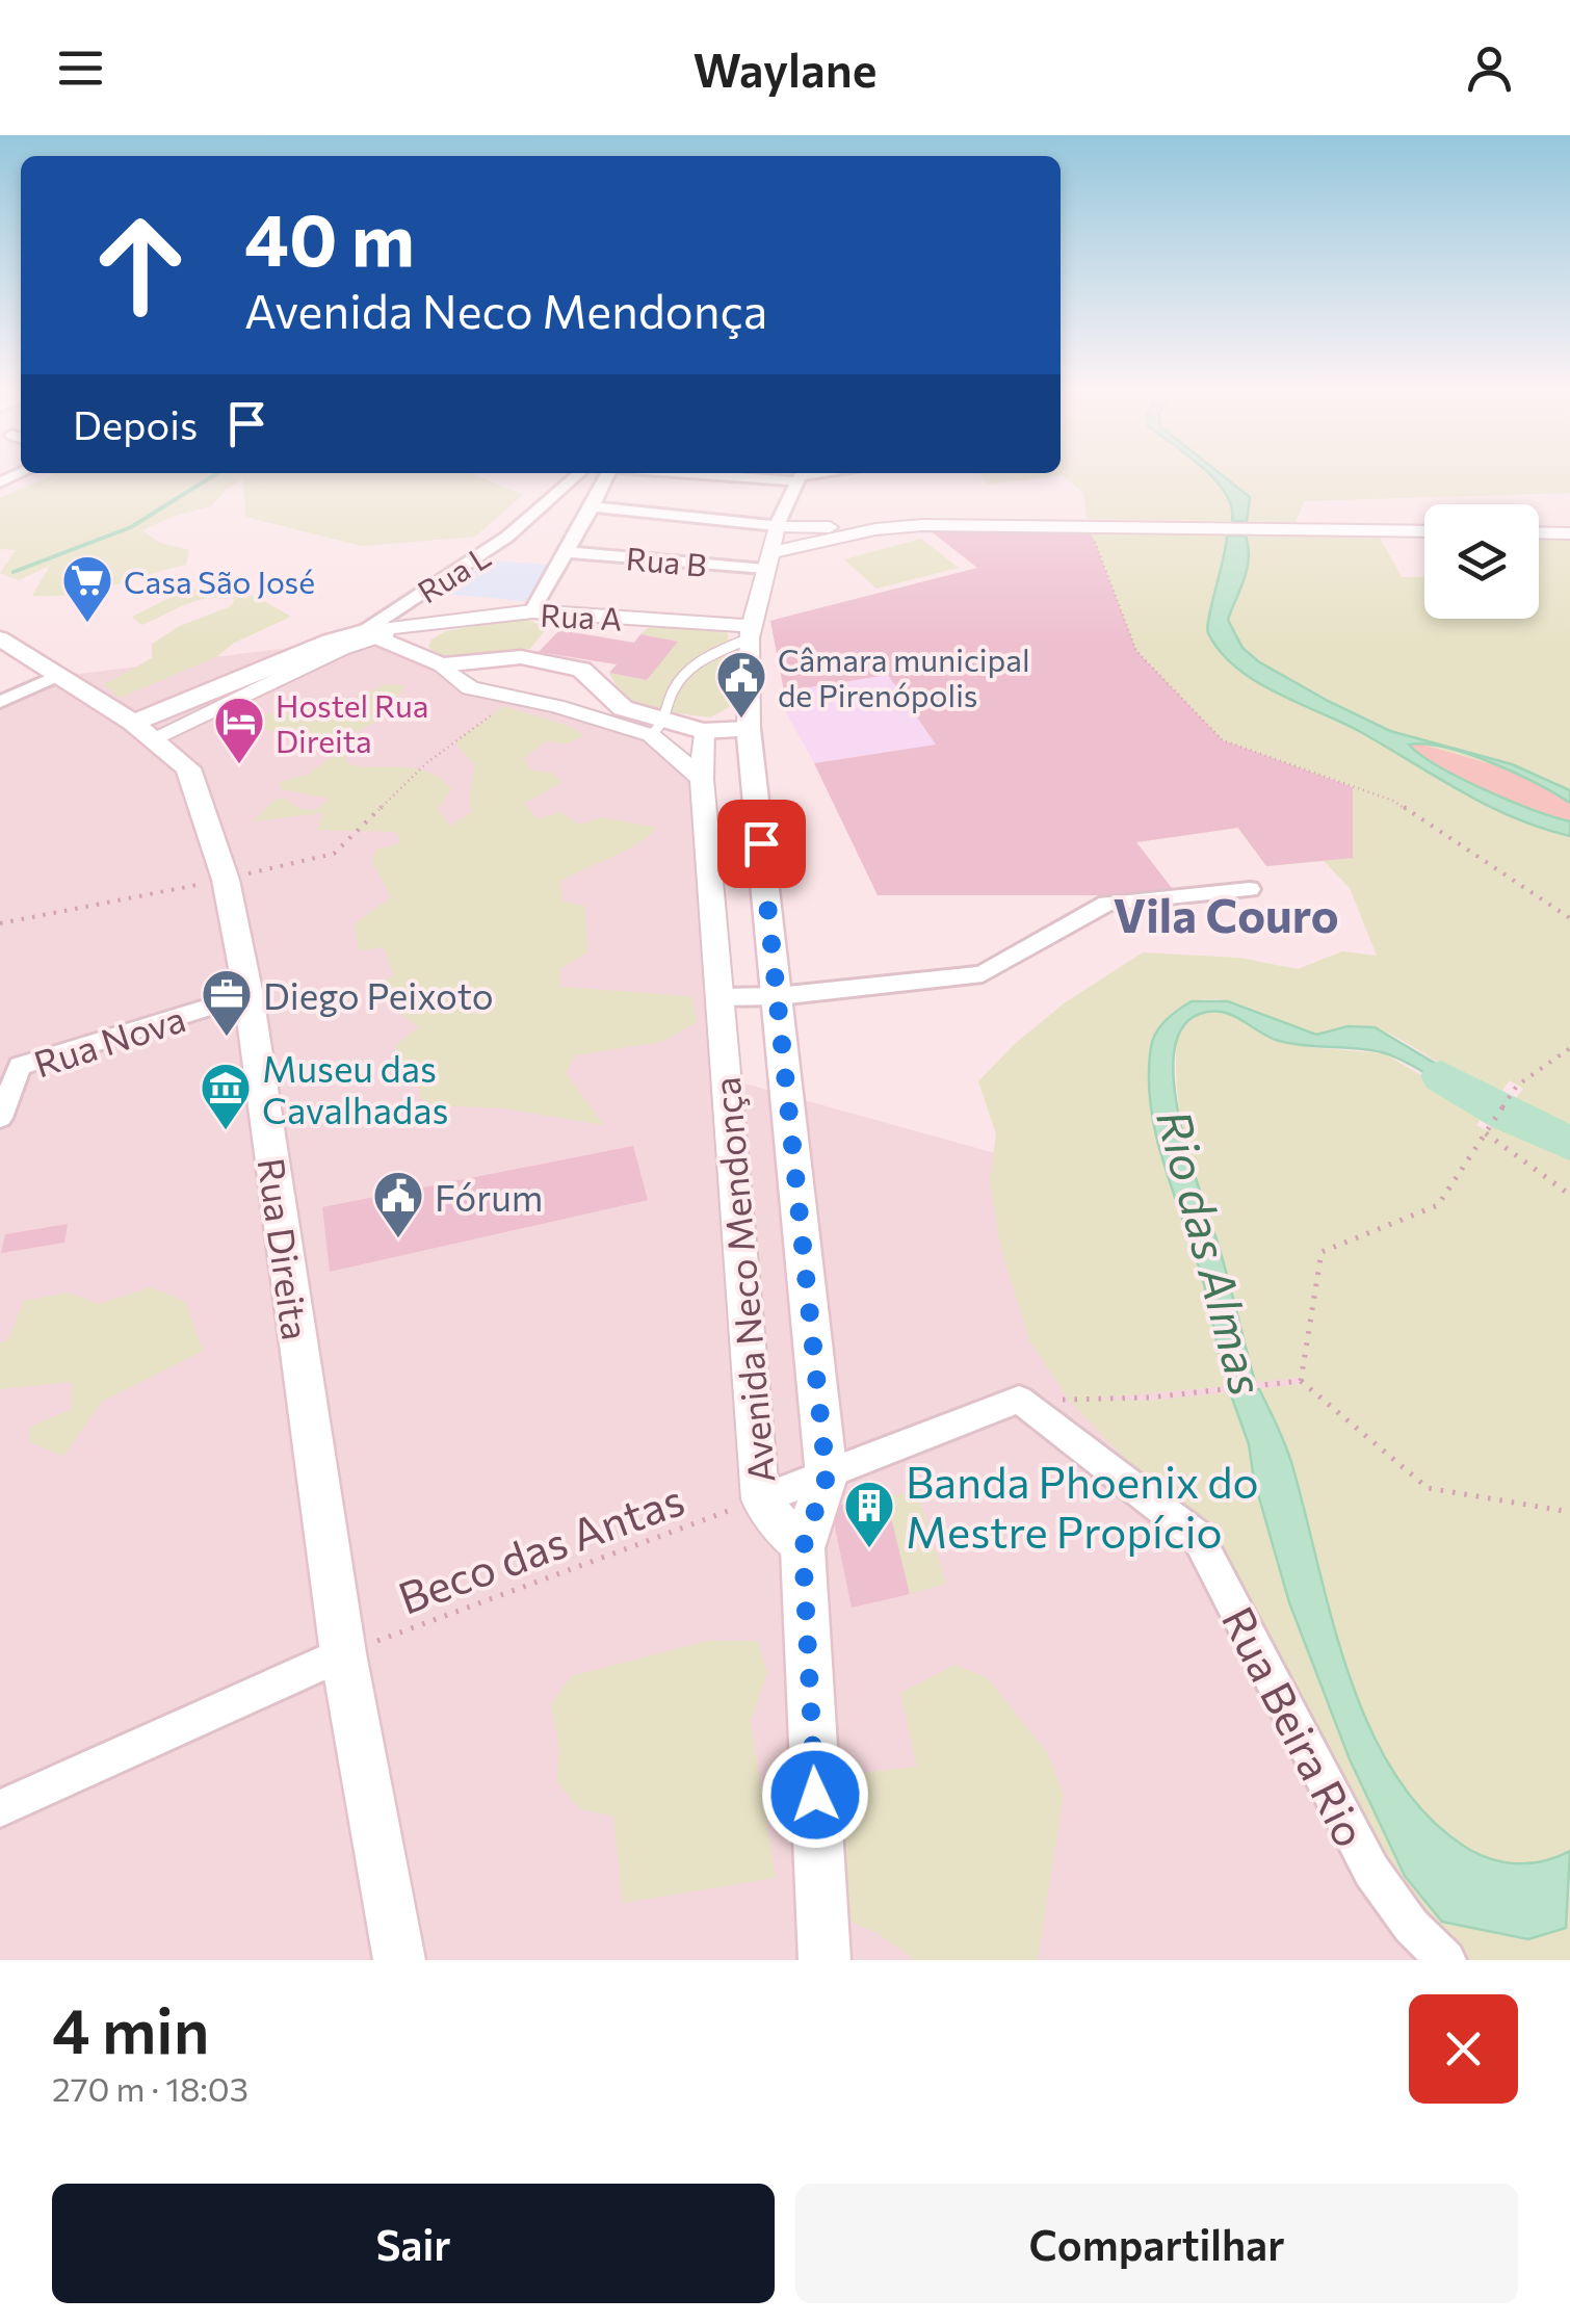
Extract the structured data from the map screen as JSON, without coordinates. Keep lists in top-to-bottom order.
{
  "streets": {
    "main road": ["Rua Direita", "Avenida Neco Mendonça"],
    "street": [
      "Rua B",
      "Rua L",
      "Rua A",
      "Rua Nova",
      "Rua Beira Rio"
    ],
    "path": ["Beco das Antas"]
  },
  "crossings": [
    ["Rua B", "Rua L"],
    ["Rua L", "Rua A"],
    ["Rua Nova", "Rua Direita"],
    ["Rua Direita", "Beco das Antas"],
    ["Avenida Neco Mendonça", "Beco das Antas"]
  ],
  "districts": ["Vila Couro"],
  "water": ["Rio das Almas"],
  "places": {
    "supermarket": ["Casa São José"],
    "public building": ["Câmara municipal de Pirenópolis", "Fórum"],
    "hotel": ["Hostel Rua Direita"],
    "office": ["Diego Peixoto"],
    "museum": ["Museu das Cavalhadas"],
    "building": ["Banda Phoenix do Mestre Propício"]
  },
  "page": {
    "header": "Waylane",
    "turn": ["40 m", "Avenida Neco Mendonça"],
    "then": "Depois",
    "heading": ["4 min", "270 m · 18:03"],
    "buttons": ["Sair", "Compartilhar"]
  }
}
